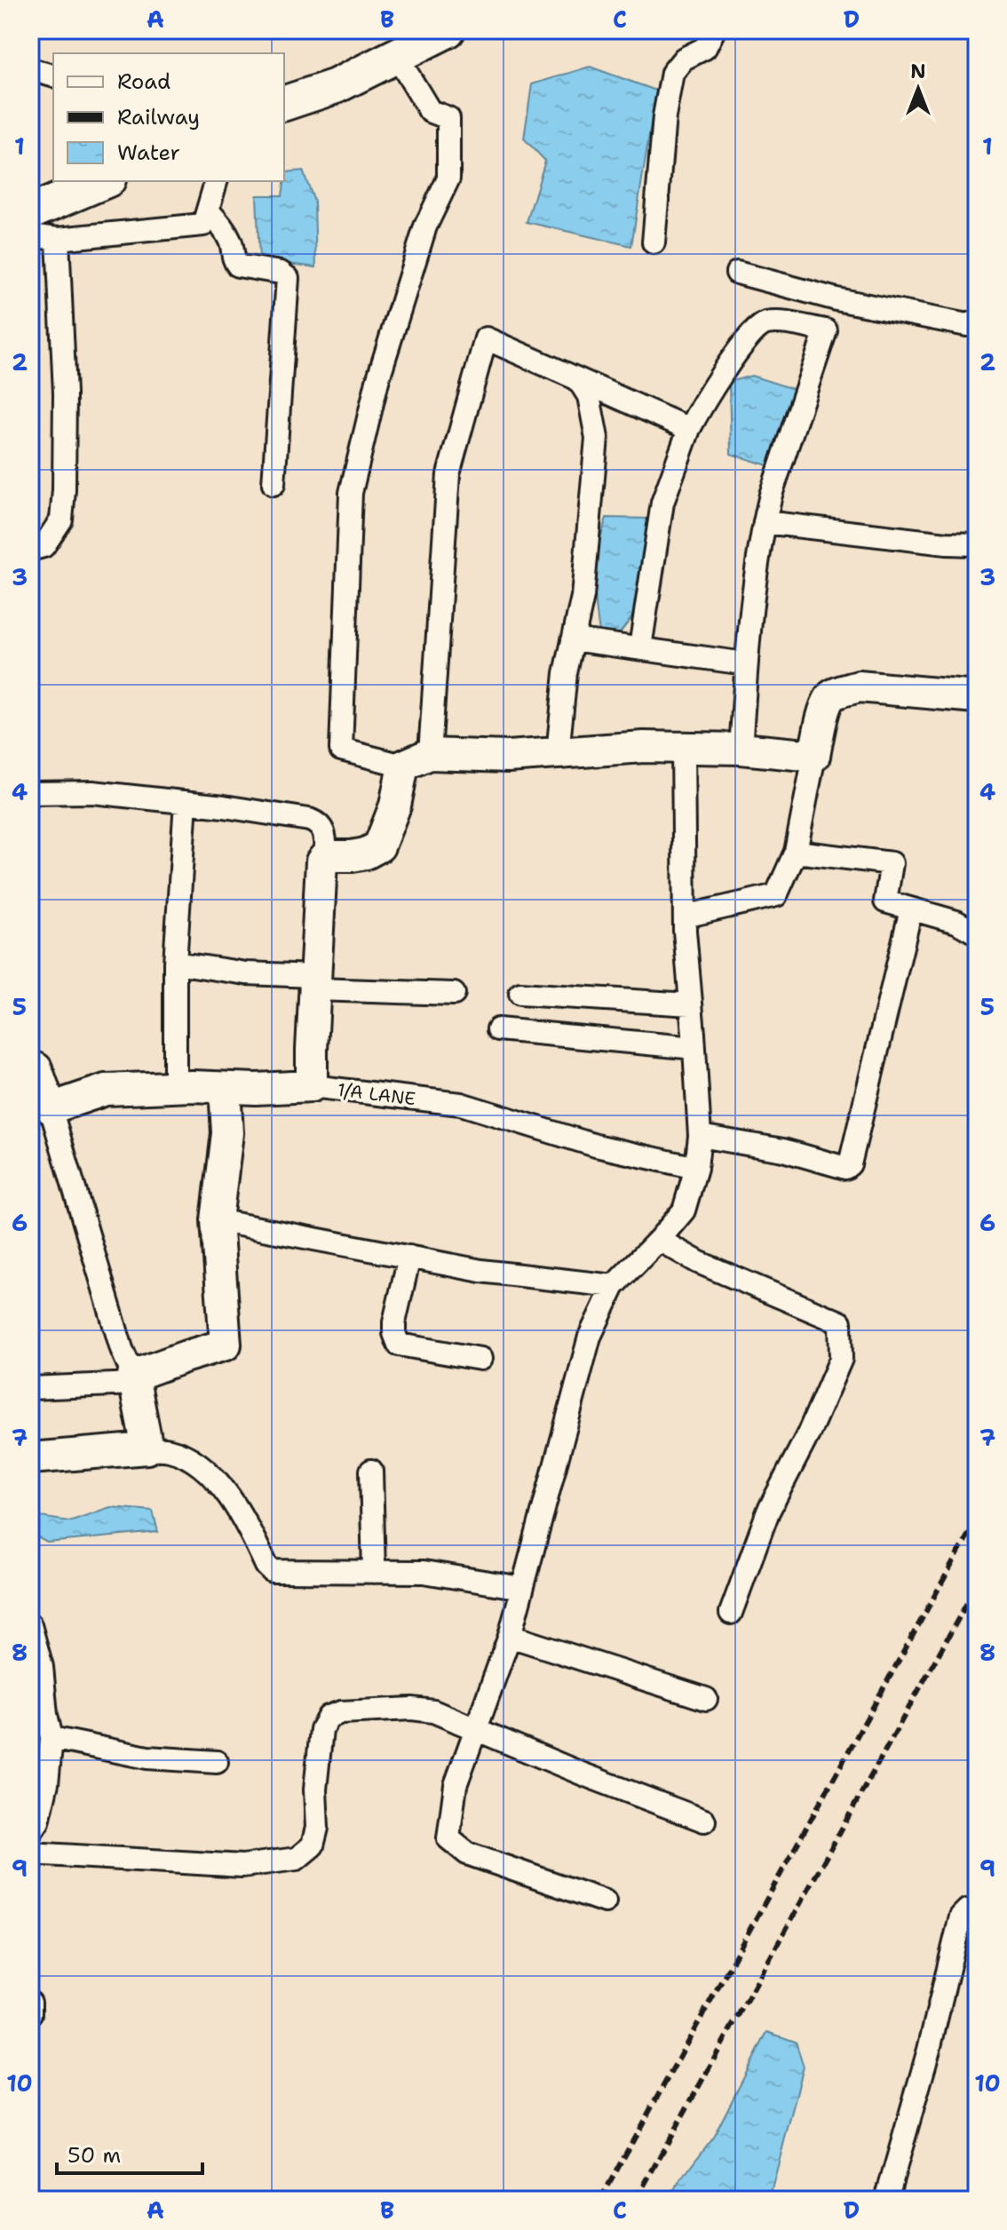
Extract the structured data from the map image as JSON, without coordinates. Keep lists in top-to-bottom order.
{
  "streets": {
    "street": ["1/A LANE"]
  },
  "legend": ["Road", "Railway", "Water"],
  "scale_bar": "50 m",
  "north": "top",
  "grid": {
    "columns": [
      "A",
      "B",
      "C",
      "D"
    ],
    "rows": [
      "1",
      "2",
      "3",
      "4",
      "5",
      "6",
      "7",
      "8",
      "9",
      "10"
    ]
  }
}
